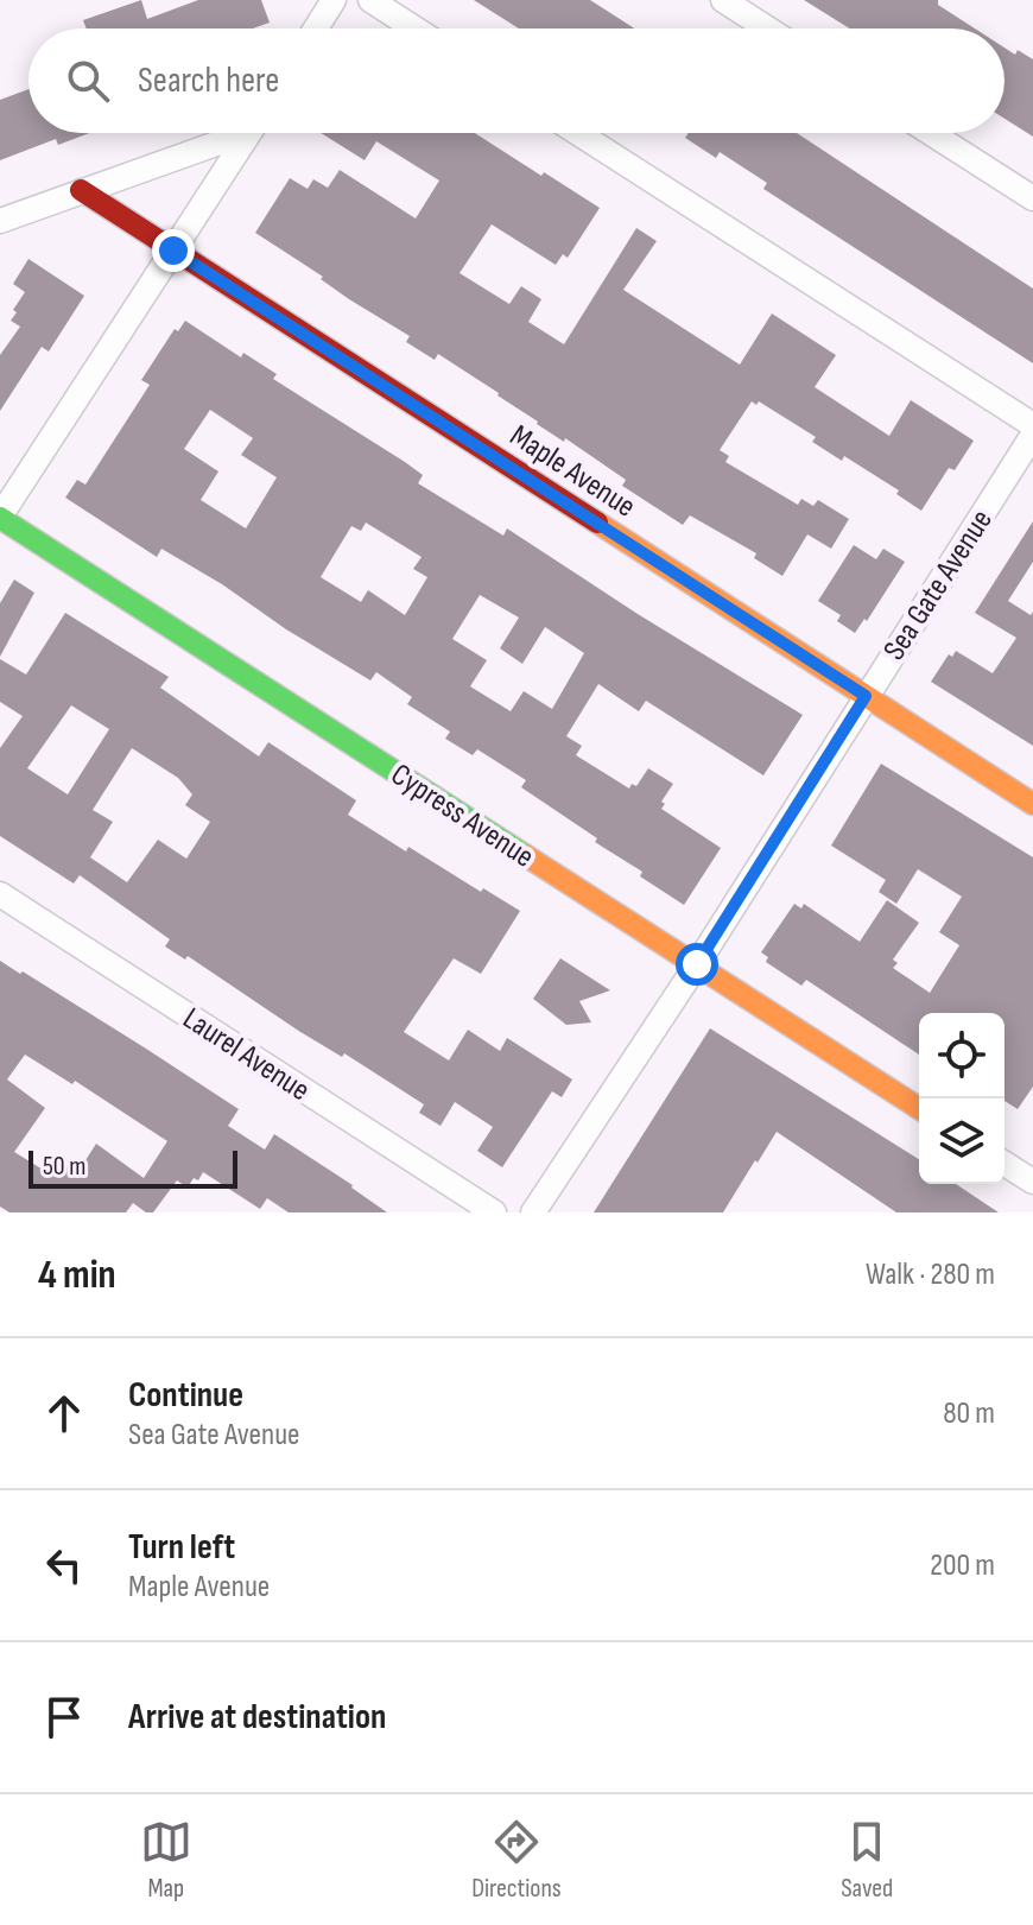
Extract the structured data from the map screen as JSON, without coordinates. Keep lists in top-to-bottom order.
{
  "streets": {
    "street": [
      "Maple Avenue",
      "Sea Gate Avenue",
      "Cypress Avenue",
      "Laurel Avenue"
    ]
  },
  "crossings": [
    ["Maple Avenue", "Sea Gate Avenue"],
    ["Sea Gate Avenue", "Cypress Avenue"]
  ],
  "scale_bar": "50 m",
  "page": {
    "search": "Search here",
    "scale": "50 m",
    "heading": ["4 min", "Walk · 280 m"],
    "list": [
      ["Continue", "Sea Gate Avenue", "80 m"],
      ["Turn left", "Maple Avenue", "200 m"],
      "Arrive at destination"
    ],
    "nav": ["Map", "Directions", "Saved"]
  }
}
